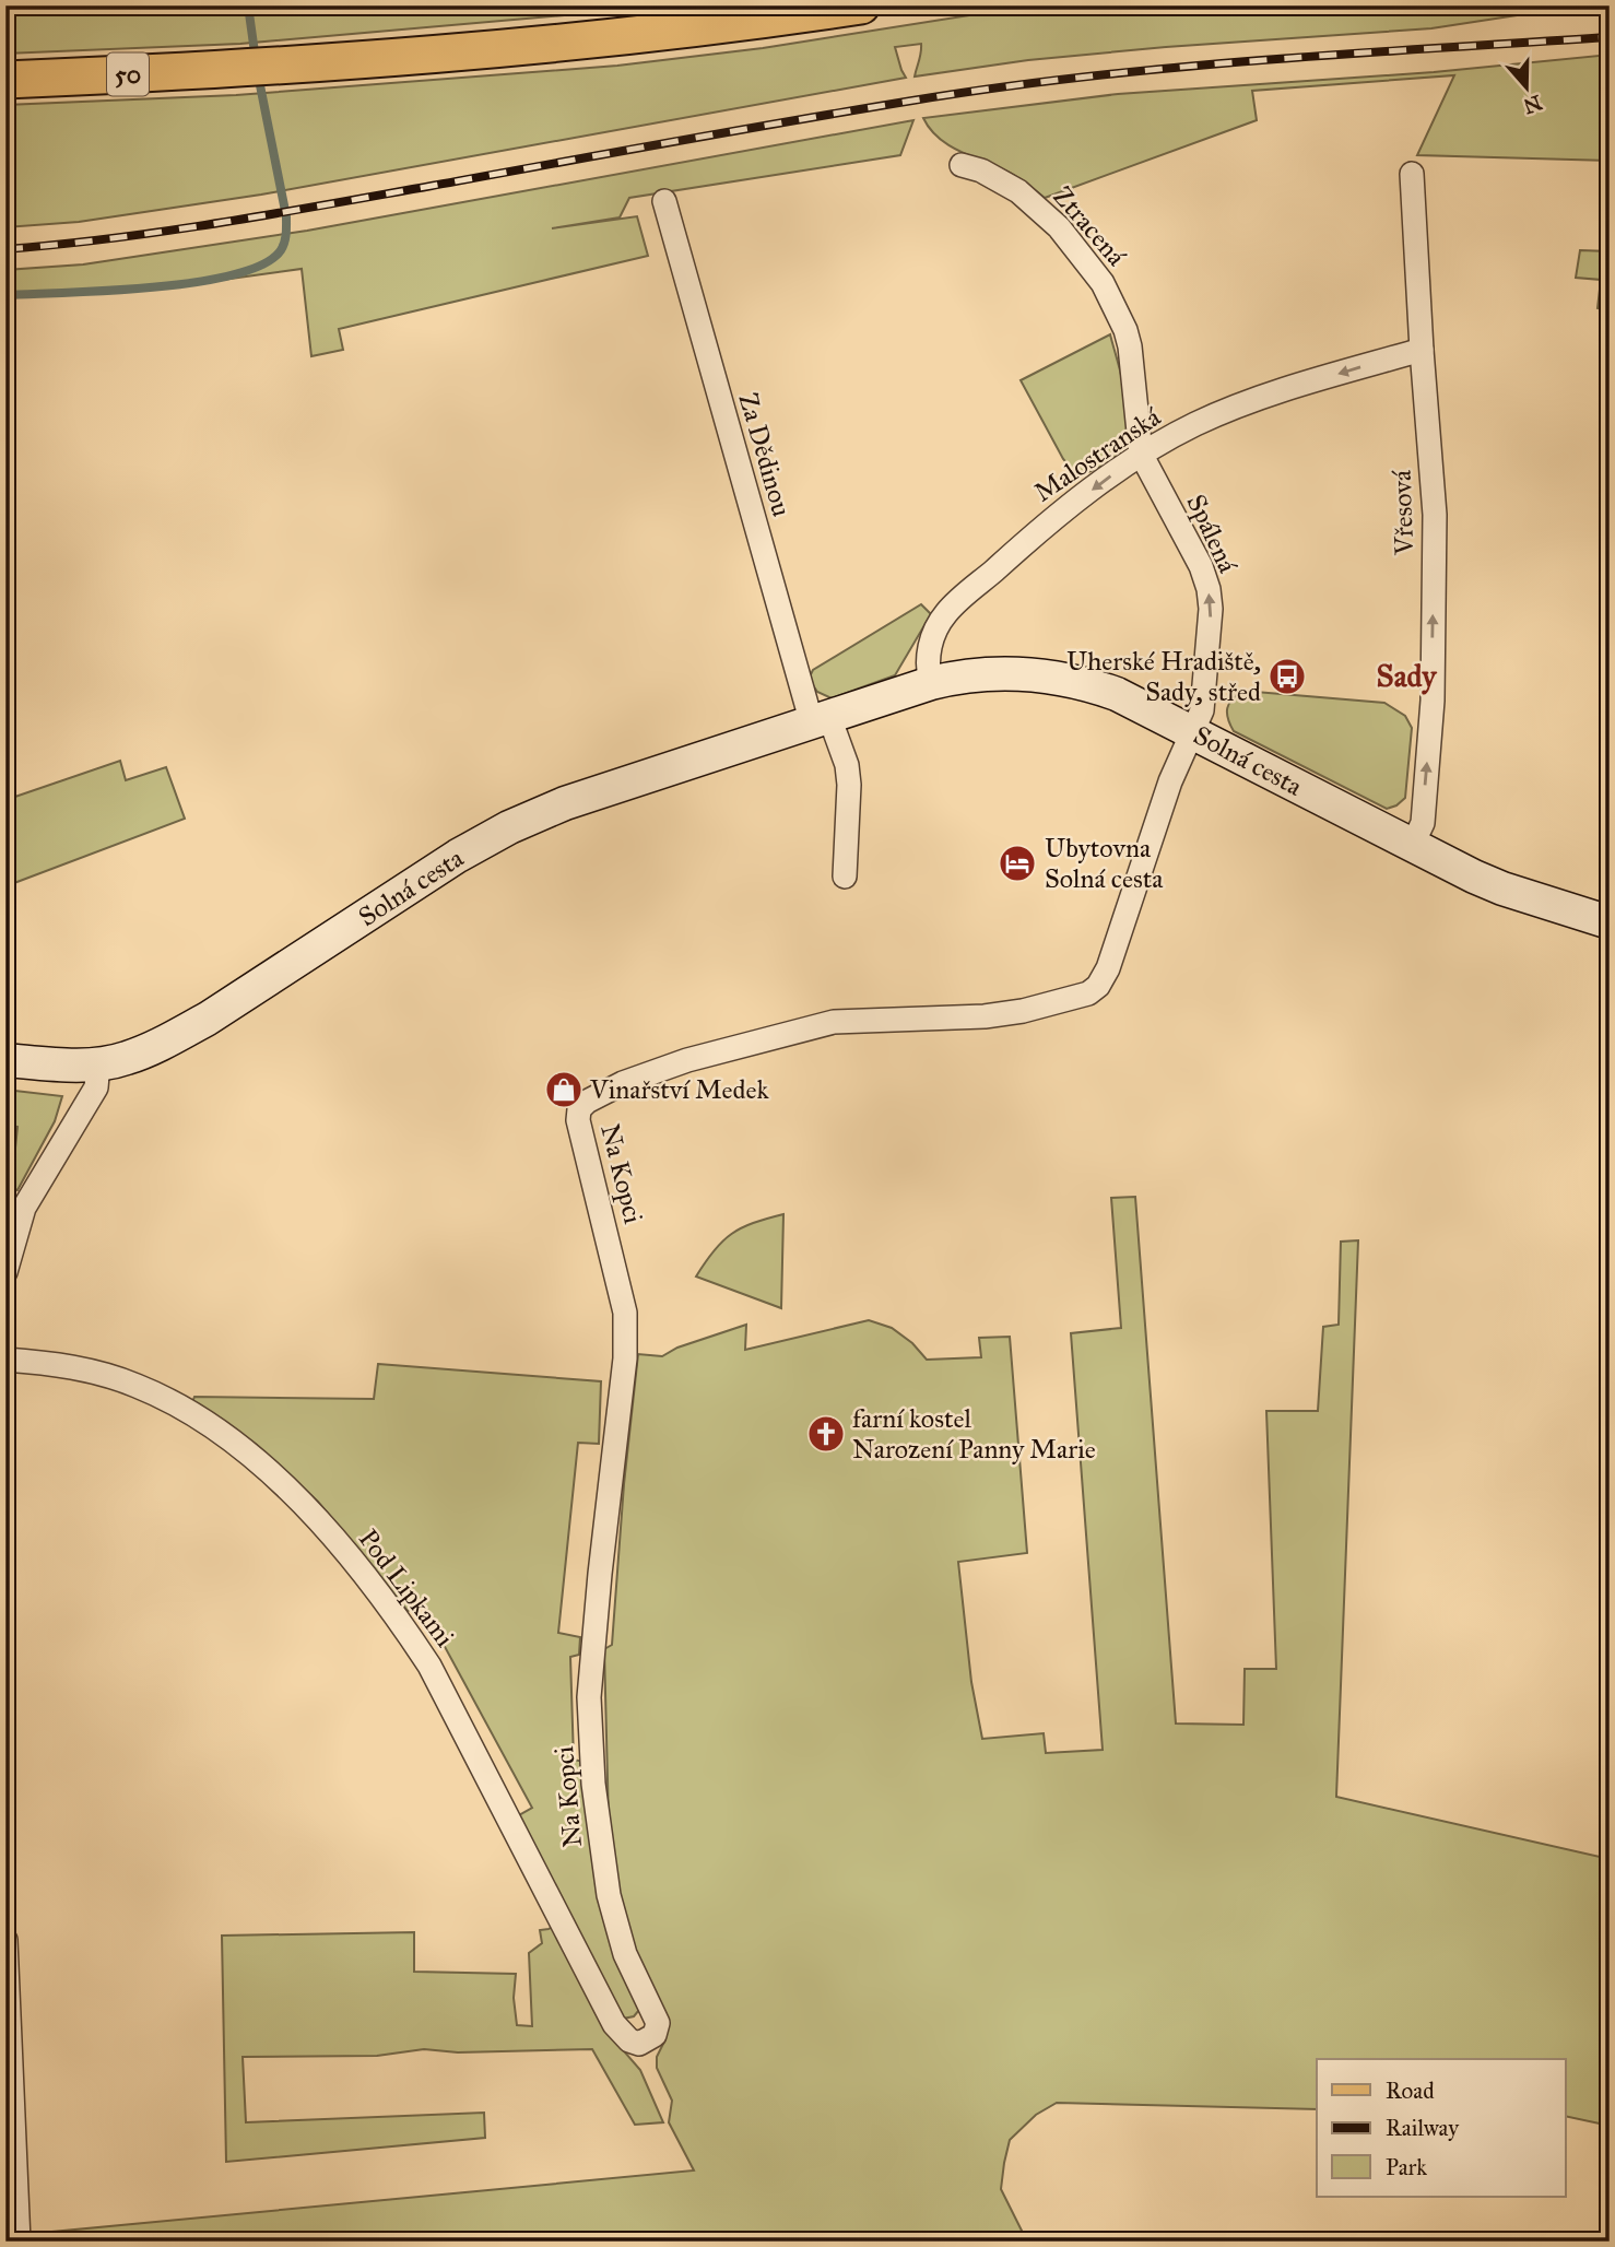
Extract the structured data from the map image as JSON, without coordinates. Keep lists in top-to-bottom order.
{
  "streets": {
    "main road": ["50"],
    "street": [
      "Ztracená",
      "Za Dědinou",
      "Malostranská",
      "Vřesová",
      "Spálená",
      "Solná cesta",
      "Na Kopci",
      "Pod Lipkami"
    ]
  },
  "crossings": [
    ["Ztracená", "Malostranská"],
    ["Ztracená", "Spálená"],
    ["Za Dědinou", "Solná cesta"],
    ["Malostranská", "Vřesová"],
    ["Malostranská", "Spálená"],
    ["Malostranská", "Solná cesta"],
    ["Vřesová", "Solná cesta"],
    ["Spálená", "Solná cesta"],
    ["Spálená", "Na Kopci"],
    ["Solná cesta", "Na Kopci"],
    ["Na Kopci", "Pod Lipkami"]
  ],
  "one_way": ["Malostranská", "Vřesová", "Spálená"],
  "districts": ["Sady"],
  "places": {
    "bus stop": ["Uherské Hradiště, Sady, střed"],
    "hotel": ["Ubytovna Solná cesta"],
    "shop": ["Vinařství Medek"],
    "church": ["farní kostel Narození Panny Marie"]
  },
  "legend": ["Road", "Railway", "Park"],
  "north": "bottom"
}
